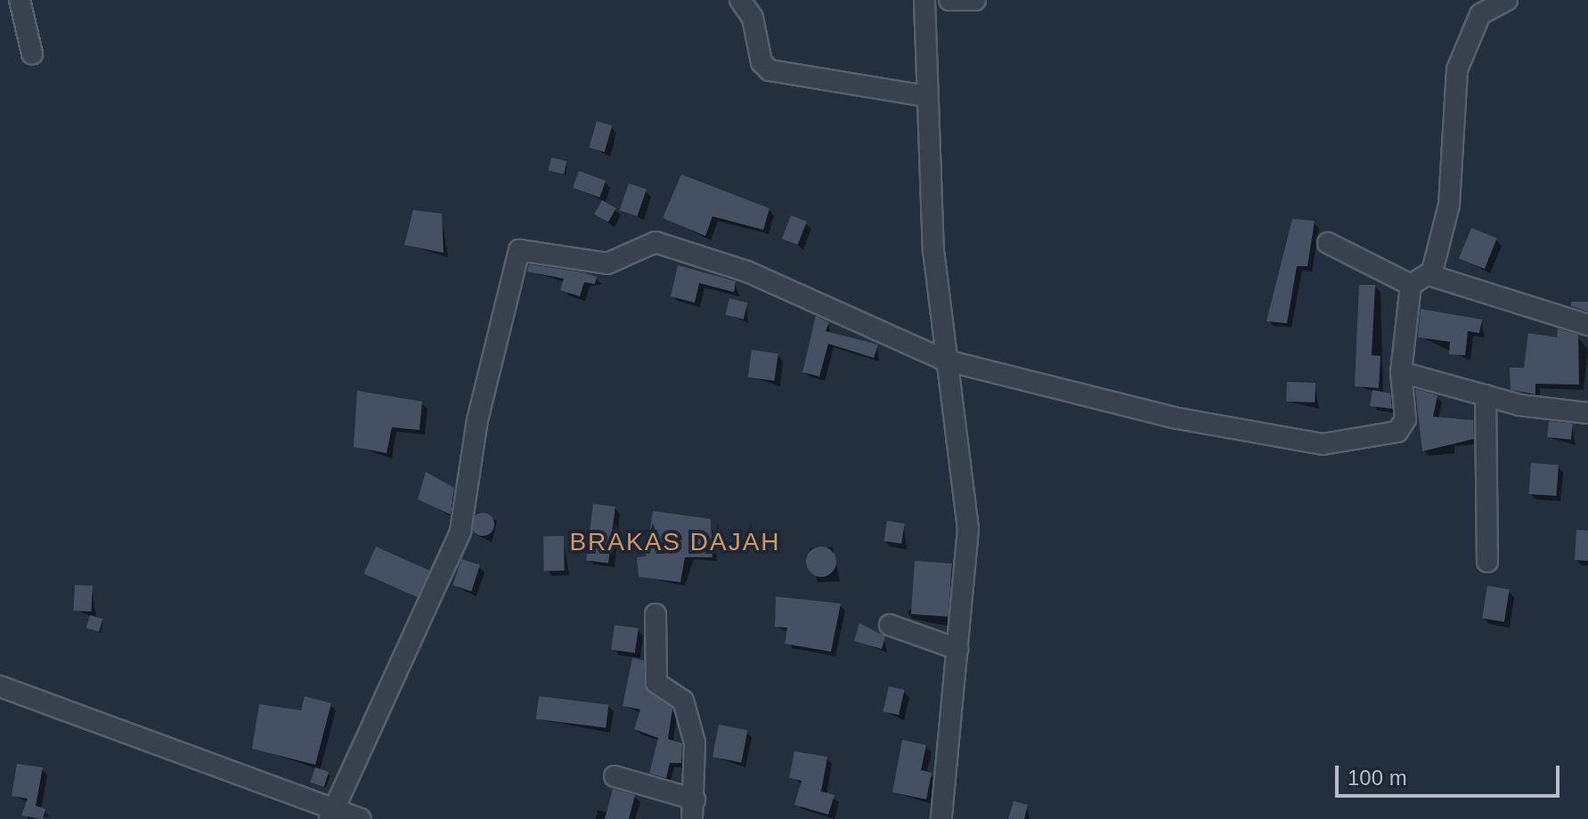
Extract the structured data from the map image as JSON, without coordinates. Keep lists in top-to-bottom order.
{
  "districts": ["BRAKAS DAJAH"],
  "scale_bar": "100 m"
}
